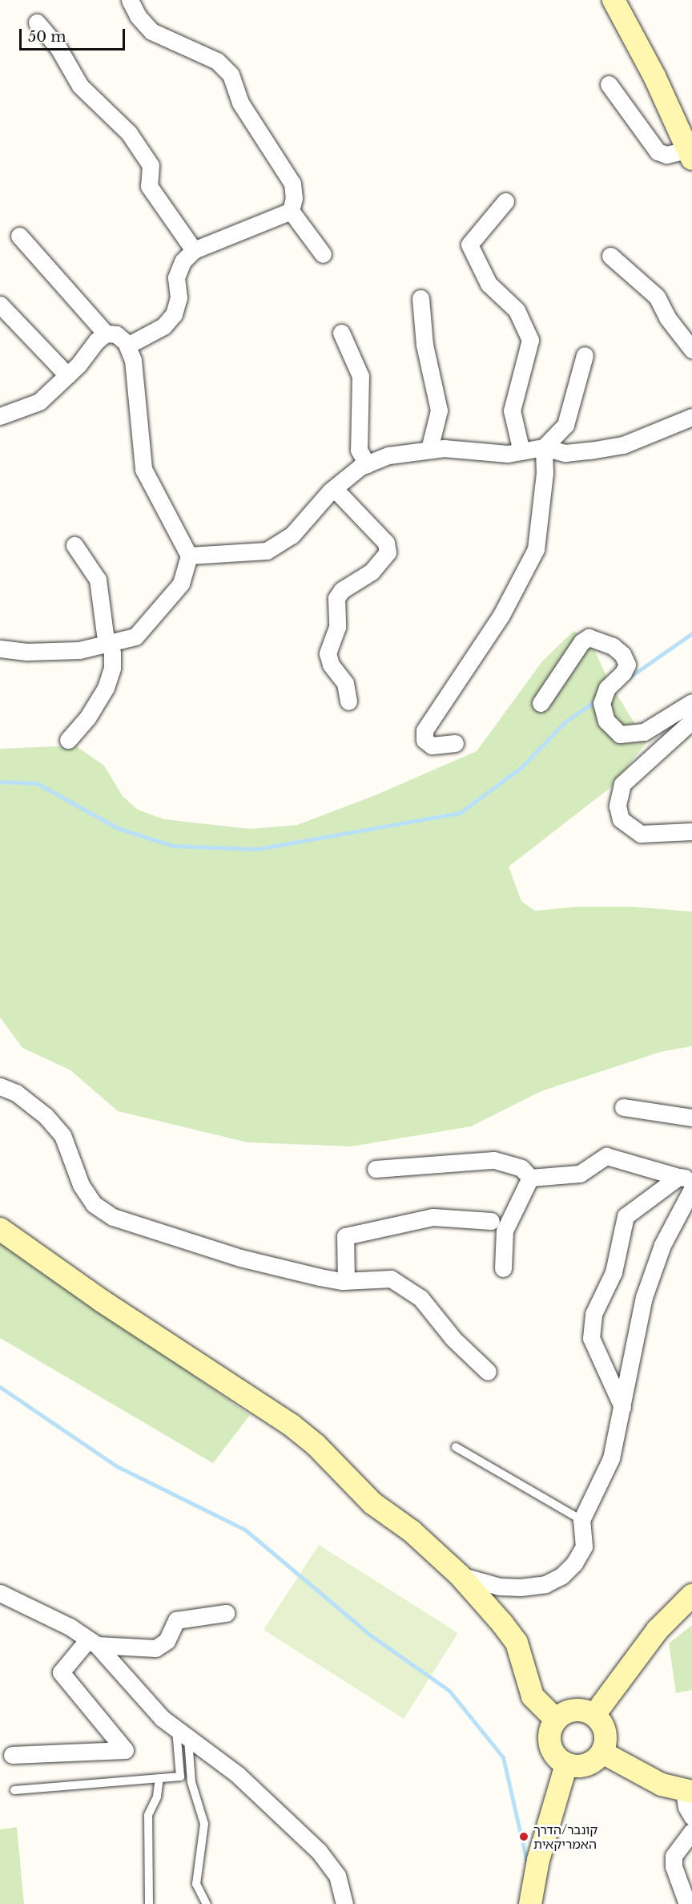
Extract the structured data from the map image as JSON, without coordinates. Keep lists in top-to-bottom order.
{
  "places": ["קונבר/הדרך האמריקאית"],
  "scale_bar": "50 m"
}
